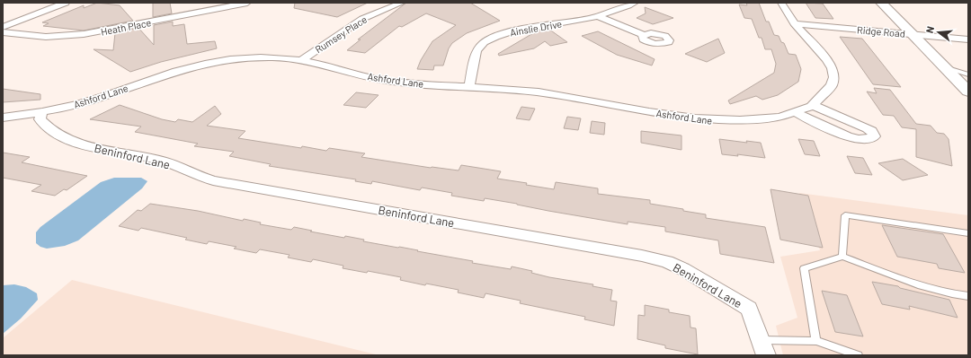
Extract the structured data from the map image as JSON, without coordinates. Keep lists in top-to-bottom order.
{
  "streets": {
    "street": [
      "Heath Place",
      "Ainslie Drive",
      "Ridge Road",
      "Rumsey Place",
      "Ashford Lane",
      "Beninford Lane"
    ]
  },
  "crossings": [
    ["Ainslie Drive", "Ashford Lane"],
    ["Ridge Road", "Ashford Lane"],
    ["Rumsey Place", "Ashford Lane"],
    ["Ashford Lane", "Beninford Lane"]
  ],
  "north": "left"
}
